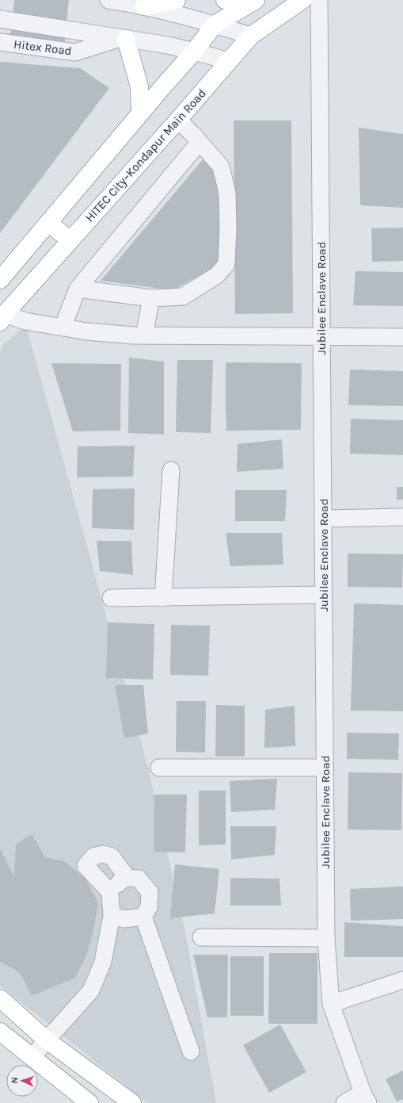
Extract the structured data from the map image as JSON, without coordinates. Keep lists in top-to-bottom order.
{
  "streets": {
    "main road": ["HITEC City–Kondapur Main Road"],
    "street": ["Hitex Road", "Jubilee Enclave Road"]
  },
  "crossings": [
    ["Hitex Road", "HITEC City–Kondapur Main Road"]
  ],
  "north": "left"
}
